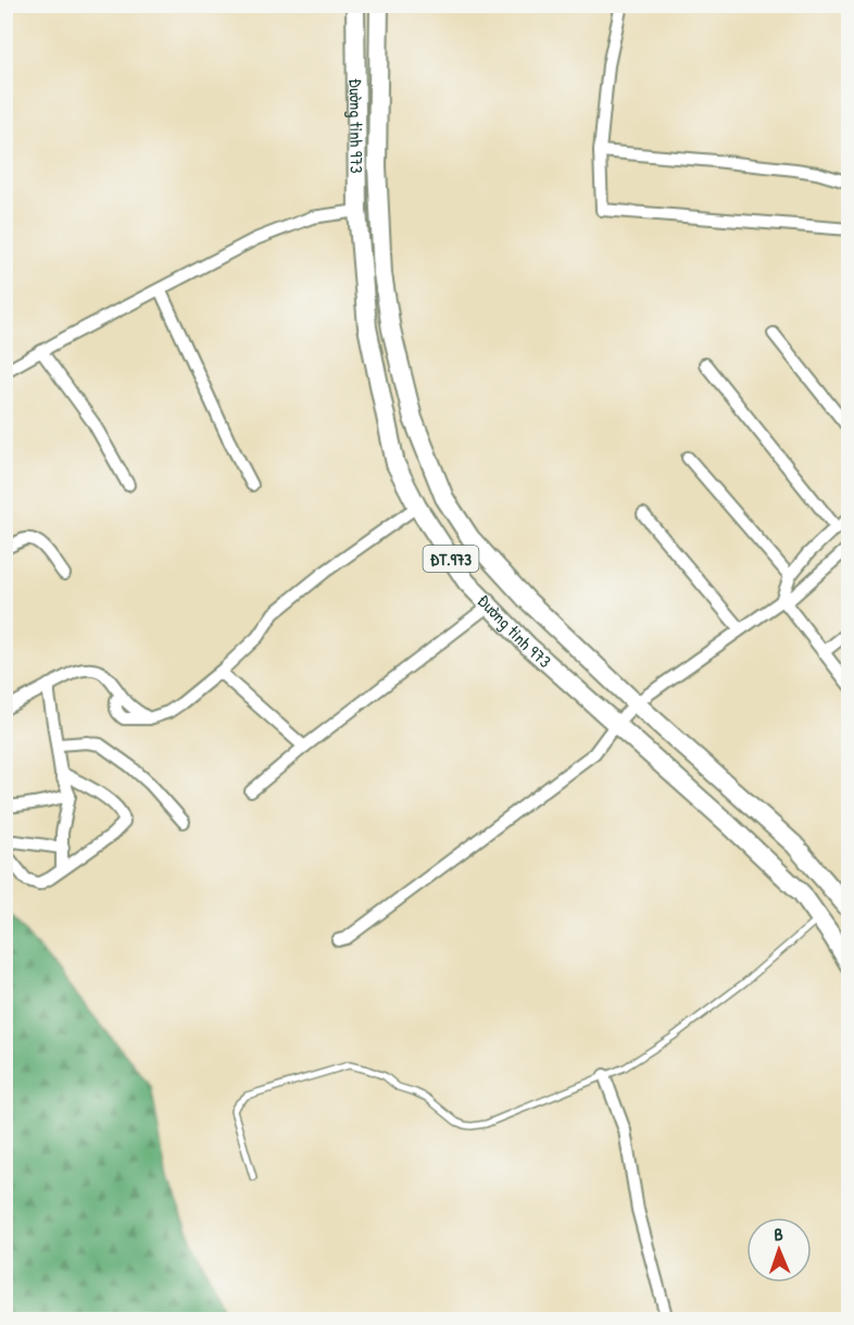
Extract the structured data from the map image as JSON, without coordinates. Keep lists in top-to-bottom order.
{
  "streets": {
    "main road": ["Đường tỉnh 973", "ĐT.973"]
  },
  "north": "top"
}
